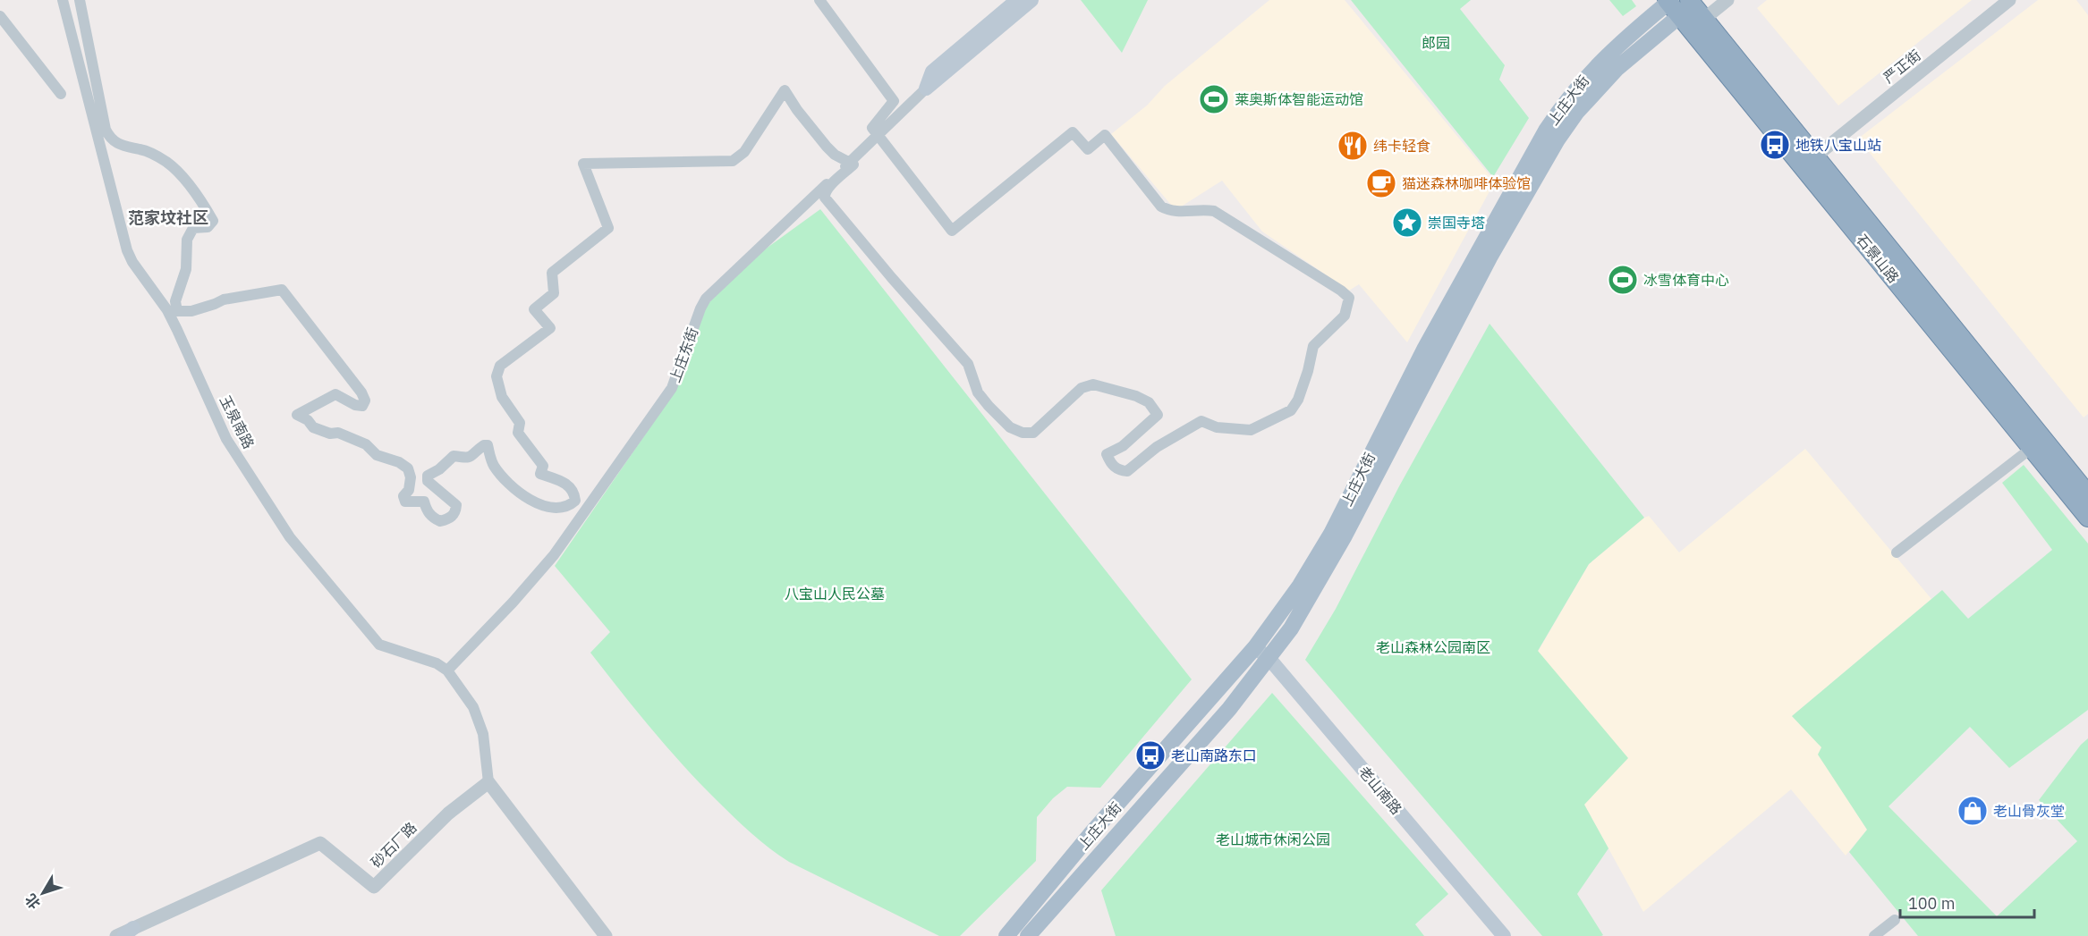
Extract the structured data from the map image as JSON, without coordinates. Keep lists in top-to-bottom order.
{
  "streets": {
    "highway": ["石景山路"],
    "main road": ["上庄大街", "上庄东街", "老山南路"],
    "street": ["严正街", "玉泉南路", "砂石厂路"]
  },
  "crossings": [
    ["严正街", "石景山路"],
    ["上庄大街", "石景山路"],
    ["上庄大街", "老山南路"],
    ["上庄东街", "玉泉南路"],
    ["玉泉南路", "砂石厂路"]
  ],
  "districts": ["范家坟社区"],
  "parks": [
    "郎园",
    "八宝山人民公墓",
    "老山森林公园南区",
    "老山城市休闲公园"
  ],
  "places": {
    "sports": ["莱奥斯体智能运动馆", "冰雪体育中心"],
    "bus stop": ["地铁八宝山站", "老山南路东口"],
    "restaurant": ["纬卡轻食"],
    "cafe": ["猫迷森林咖啡体验馆"],
    "place": ["崇国寺塔"],
    "shop": ["老山骨灰堂"]
  },
  "scale_bar": "100 m",
  "north": "bottom left"
}
